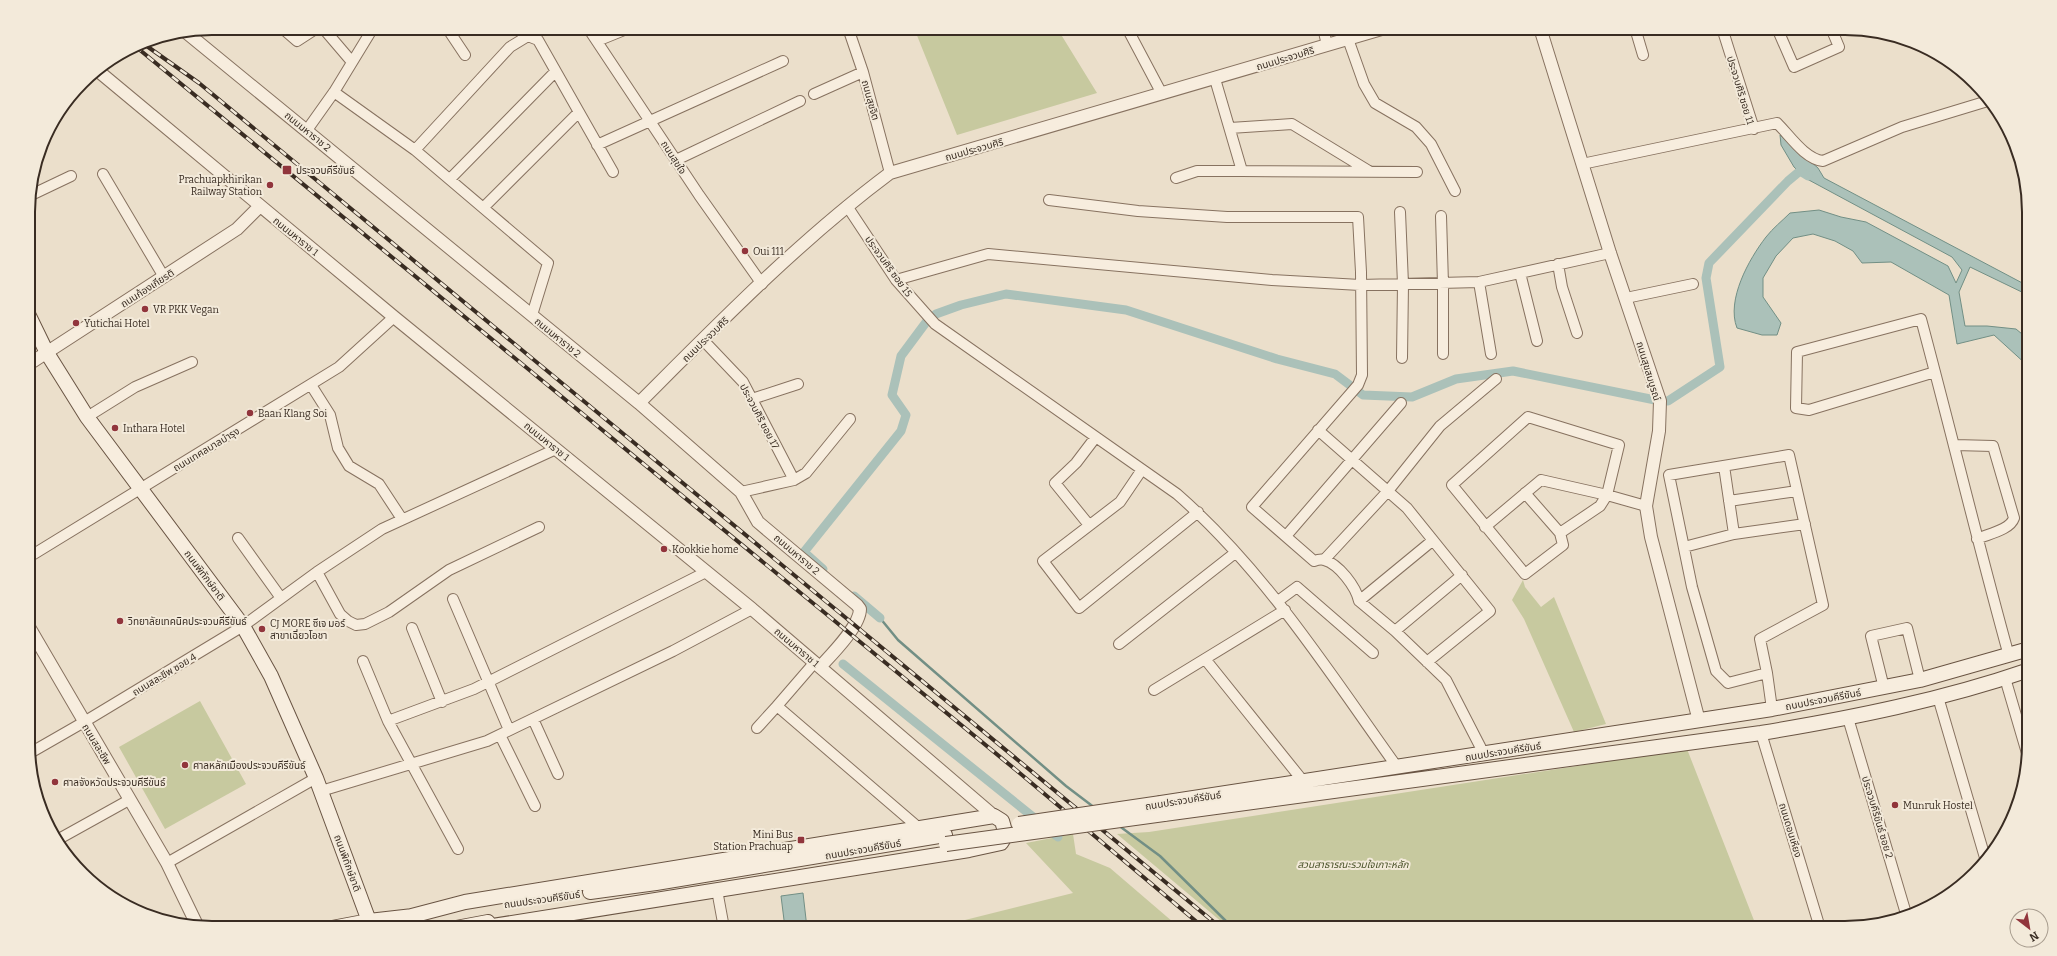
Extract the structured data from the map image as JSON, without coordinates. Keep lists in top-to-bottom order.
{
  "streets": {
    "main road": ["ถนนพิทักษ์ชาติ", "ถนนประจวบคีรีขันธ์"],
    "street": [
      "ถนนประจวบศิริ",
      "ประจวบศิริ ซอย 11",
      "ถนนสุขจิต",
      "ถนนมหาราช 2",
      "ถนนสุขใจ",
      "ถนนมหาราช 1",
      "ประจวบศิริ ซอย 15",
      "ถนนก้องเกียรติ",
      "ถนนสุขสมบูรณ์",
      "ประจวบศิริ ซอย 17",
      "ถนนเทศลบาลบำรุง",
      "ถนนสละชีพ ซอย 4",
      "ถนนสละชีพ",
      "ประจวบคีรีขันธ์ ซอย 2",
      "ถนนดอนเหียง"
    ]
  },
  "crossings": [
    ["ถนนประจวบศิริ", "ถนนสุขจิต"],
    ["ถนนประจวบศิริ", "ถนนมหาราช 2"],
    ["ถนนประจวบศิริ", "ถนนสุขใจ"],
    ["ถนนประจวบศิริ", "ประจวบศิริ ซอย 15"],
    ["ถนนประจวบศิริ", "ประจวบศิริ ซอย 17"],
    ["ถนนมหาราช 2", "ถนนมหาราช 1"],
    ["ถนนมหาราช 1", "ถนนก้องเกียรติ"],
    ["ถนนมหาราช 1", "ถนนเทศลบาลบำรุง"],
    ["ถนนมหาราช 1", "ถนนสละชีพ ซอย 4"],
    ["ประจวบศิริ ซอย 15", "ถนนประจวบคีรีขันธ์"],
    ["ถนนก้องเกียรติ", "ถนนพิทักษ์ชาติ"],
    ["ถนนสุขสมบูรณ์", "ถนนประจวบคีรีขันธ์"],
    ["ถนนเทศลบาลบำรุง", "ถนนพิทักษ์ชาติ"],
    ["ถนนพิทักษ์ชาติ", "ถนนสละชีพ ซอย 4"],
    ["ถนนพิทักษ์ชาติ", "ถนนประจวบคีรีขันธ์"],
    ["ถนนสละชีพ ซอย 4", "ถนนสละชีพ"],
    ["ถนนประจวบคีรีขันธ์", "ประจวบคีรีขันธ์ ซอย 2"],
    ["ถนนประจวบคีรีขันธ์", "ถนนดอนเหียง"]
  ],
  "parks": ["สวนสาธารณะรวมใจเกาะหลัก"],
  "places": {
    "transit": ["ประจวบคีรีขันธ์", "Mini Bus Station Prachuap"],
    "other": [
      "Prachuapkhirikan Railway Station",
      "Oui 111",
      "VR PKK Vegan",
      "Yutichai Hotel",
      "Baan Klang Soi",
      "Inthara Hotel",
      "Kookkie home",
      "วิทยาลัยเทคนิคประจวบคีรีขันธ์",
      "CJ MORE ซีเจ มอร์ สาขาเฉี่ยวโอชา",
      "ศาลหลักเมืองประจวบคีรีขันธ์",
      "ศาลจังหวัดประจวบคีรีขันธ์",
      "Munruk Hostel"
    ]
  },
  "north": "bottom right"
}
